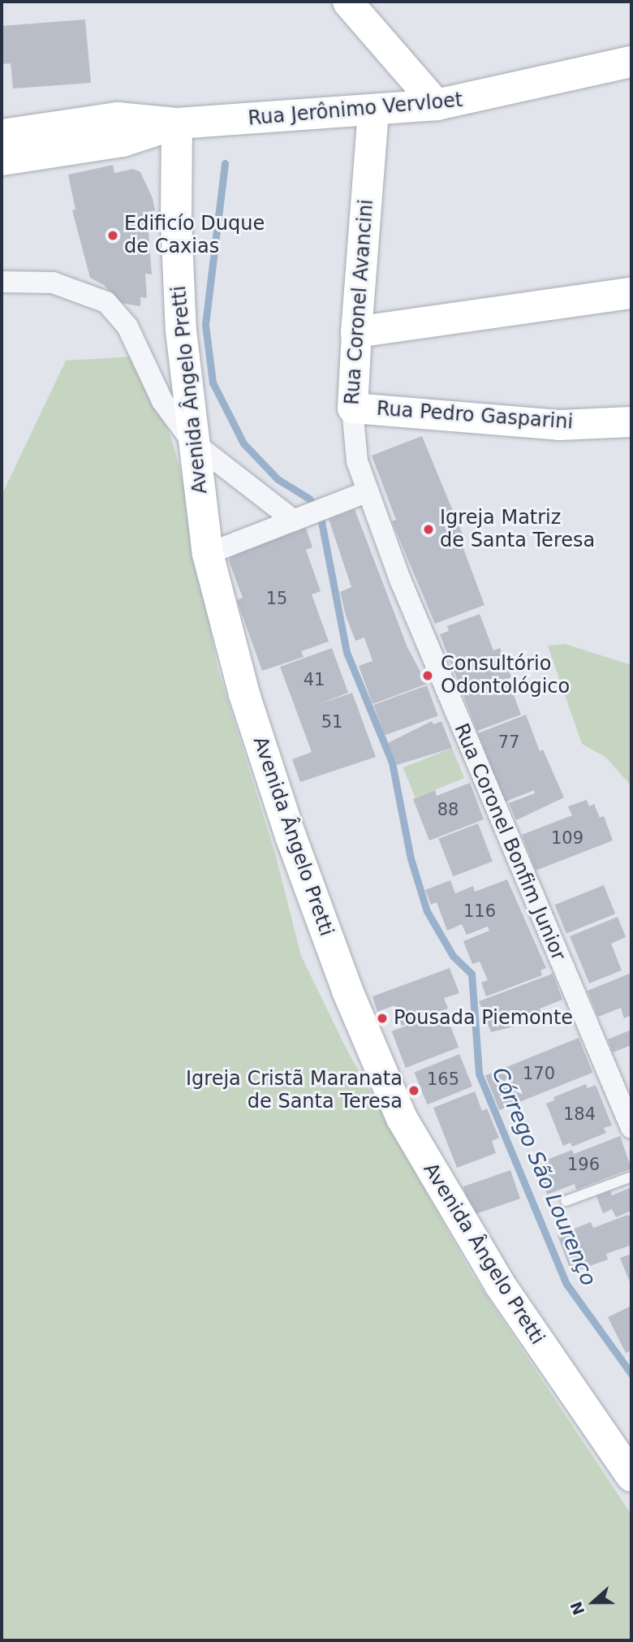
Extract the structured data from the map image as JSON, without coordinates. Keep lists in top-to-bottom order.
{
  "streets": {
    "main road": ["Rua Jerônimo Vervloet", "Rua Coronel Avancini", "Avenida Ângelo Pretti"],
    "street": ["Rua Pedro Gasparini", "Rua Coronel Bonfim Junior"]
  },
  "crossings": [
    ["Rua Jerônimo Vervloet", "Rua Coronel Avancini"],
    ["Rua Jerônimo Vervloet", "Avenida Ângelo Pretti"],
    ["Rua Coronel Avancini", "Rua Pedro Gasparini"],
    ["Rua Coronel Avancini", "Rua Coronel Bonfim Junior"]
  ],
  "water": ["Córrego São Lourenço"],
  "places": [
    "Edificío Duque de Caxias",
    "Igreja Matriz de Santa Teresa",
    "Consultório Odontológico",
    "Pousada Piemonte",
    "Igreja Cristã Maranata de Santa Teresa"
  ],
  "house_numbers": [
    "15",
    "41",
    "51",
    "77",
    "88",
    "109",
    "116",
    "170",
    "165",
    "184",
    "196"
  ],
  "north": "left"
}
